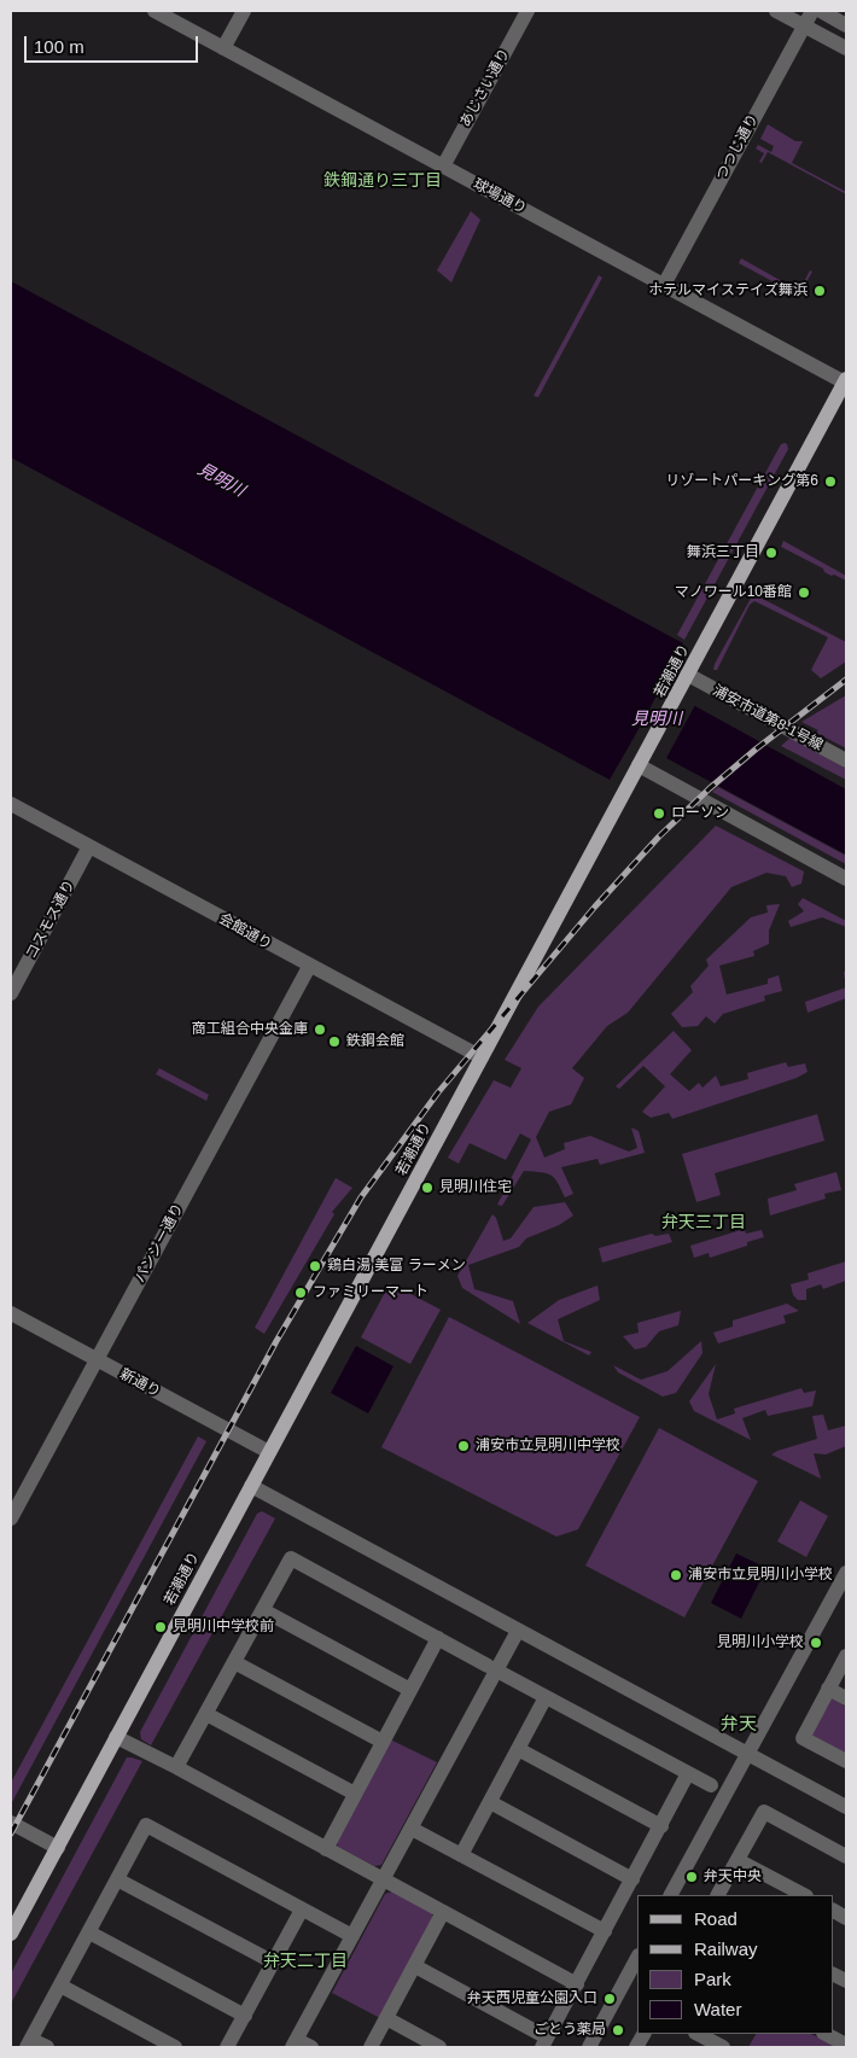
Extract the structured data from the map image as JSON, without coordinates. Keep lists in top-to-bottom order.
{
  "streets": {
    "main road": ["若潮通り"],
    "street": [
      "あじさい通り",
      "つつじ通り",
      "球場通り",
      "浦安市道第8-1号線",
      "コスモス通り",
      "会館通り",
      "パンジー通り",
      "新通り"
    ]
  },
  "crossings": [
    ["あじさい通り", "球場通り"],
    ["つつじ通り", "球場通り"],
    ["球場通り", "若潮通り"],
    ["若潮通り", "浦安市道第8-1号線"],
    ["若潮通り", "会館通り"],
    ["若潮通り", "新通り"],
    ["コスモス通り", "会館通り"],
    ["会館通り", "パンジー通り"],
    ["パンジー通り", "新通り"]
  ],
  "districts": [
    "鉄鋼通り三丁目",
    "弁天三丁目",
    "弁天",
    "弁天二丁目"
  ],
  "water": ["見明川"],
  "places": [
    "ホテルマイステイズ舞浜",
    "リゾートパーキング第6",
    "舞浜三丁目",
    "マノワール10番館",
    "ローソン",
    "商工組合中央金庫",
    "鉄鋼会館",
    "見明川住宅",
    "鶏白湯 美富 ラーメン",
    "ファミリーマート",
    "浦安市立見明川中学校",
    "浦安市立見明川小学校",
    "見明川中学校前",
    "見明川小学校",
    "弁天中央",
    "弁天西児童公園入口",
    "ごとう薬局"
  ],
  "legend": [
    "Road",
    "Railway",
    "Park",
    "Water"
  ],
  "scale_bar": "100 m"
}
